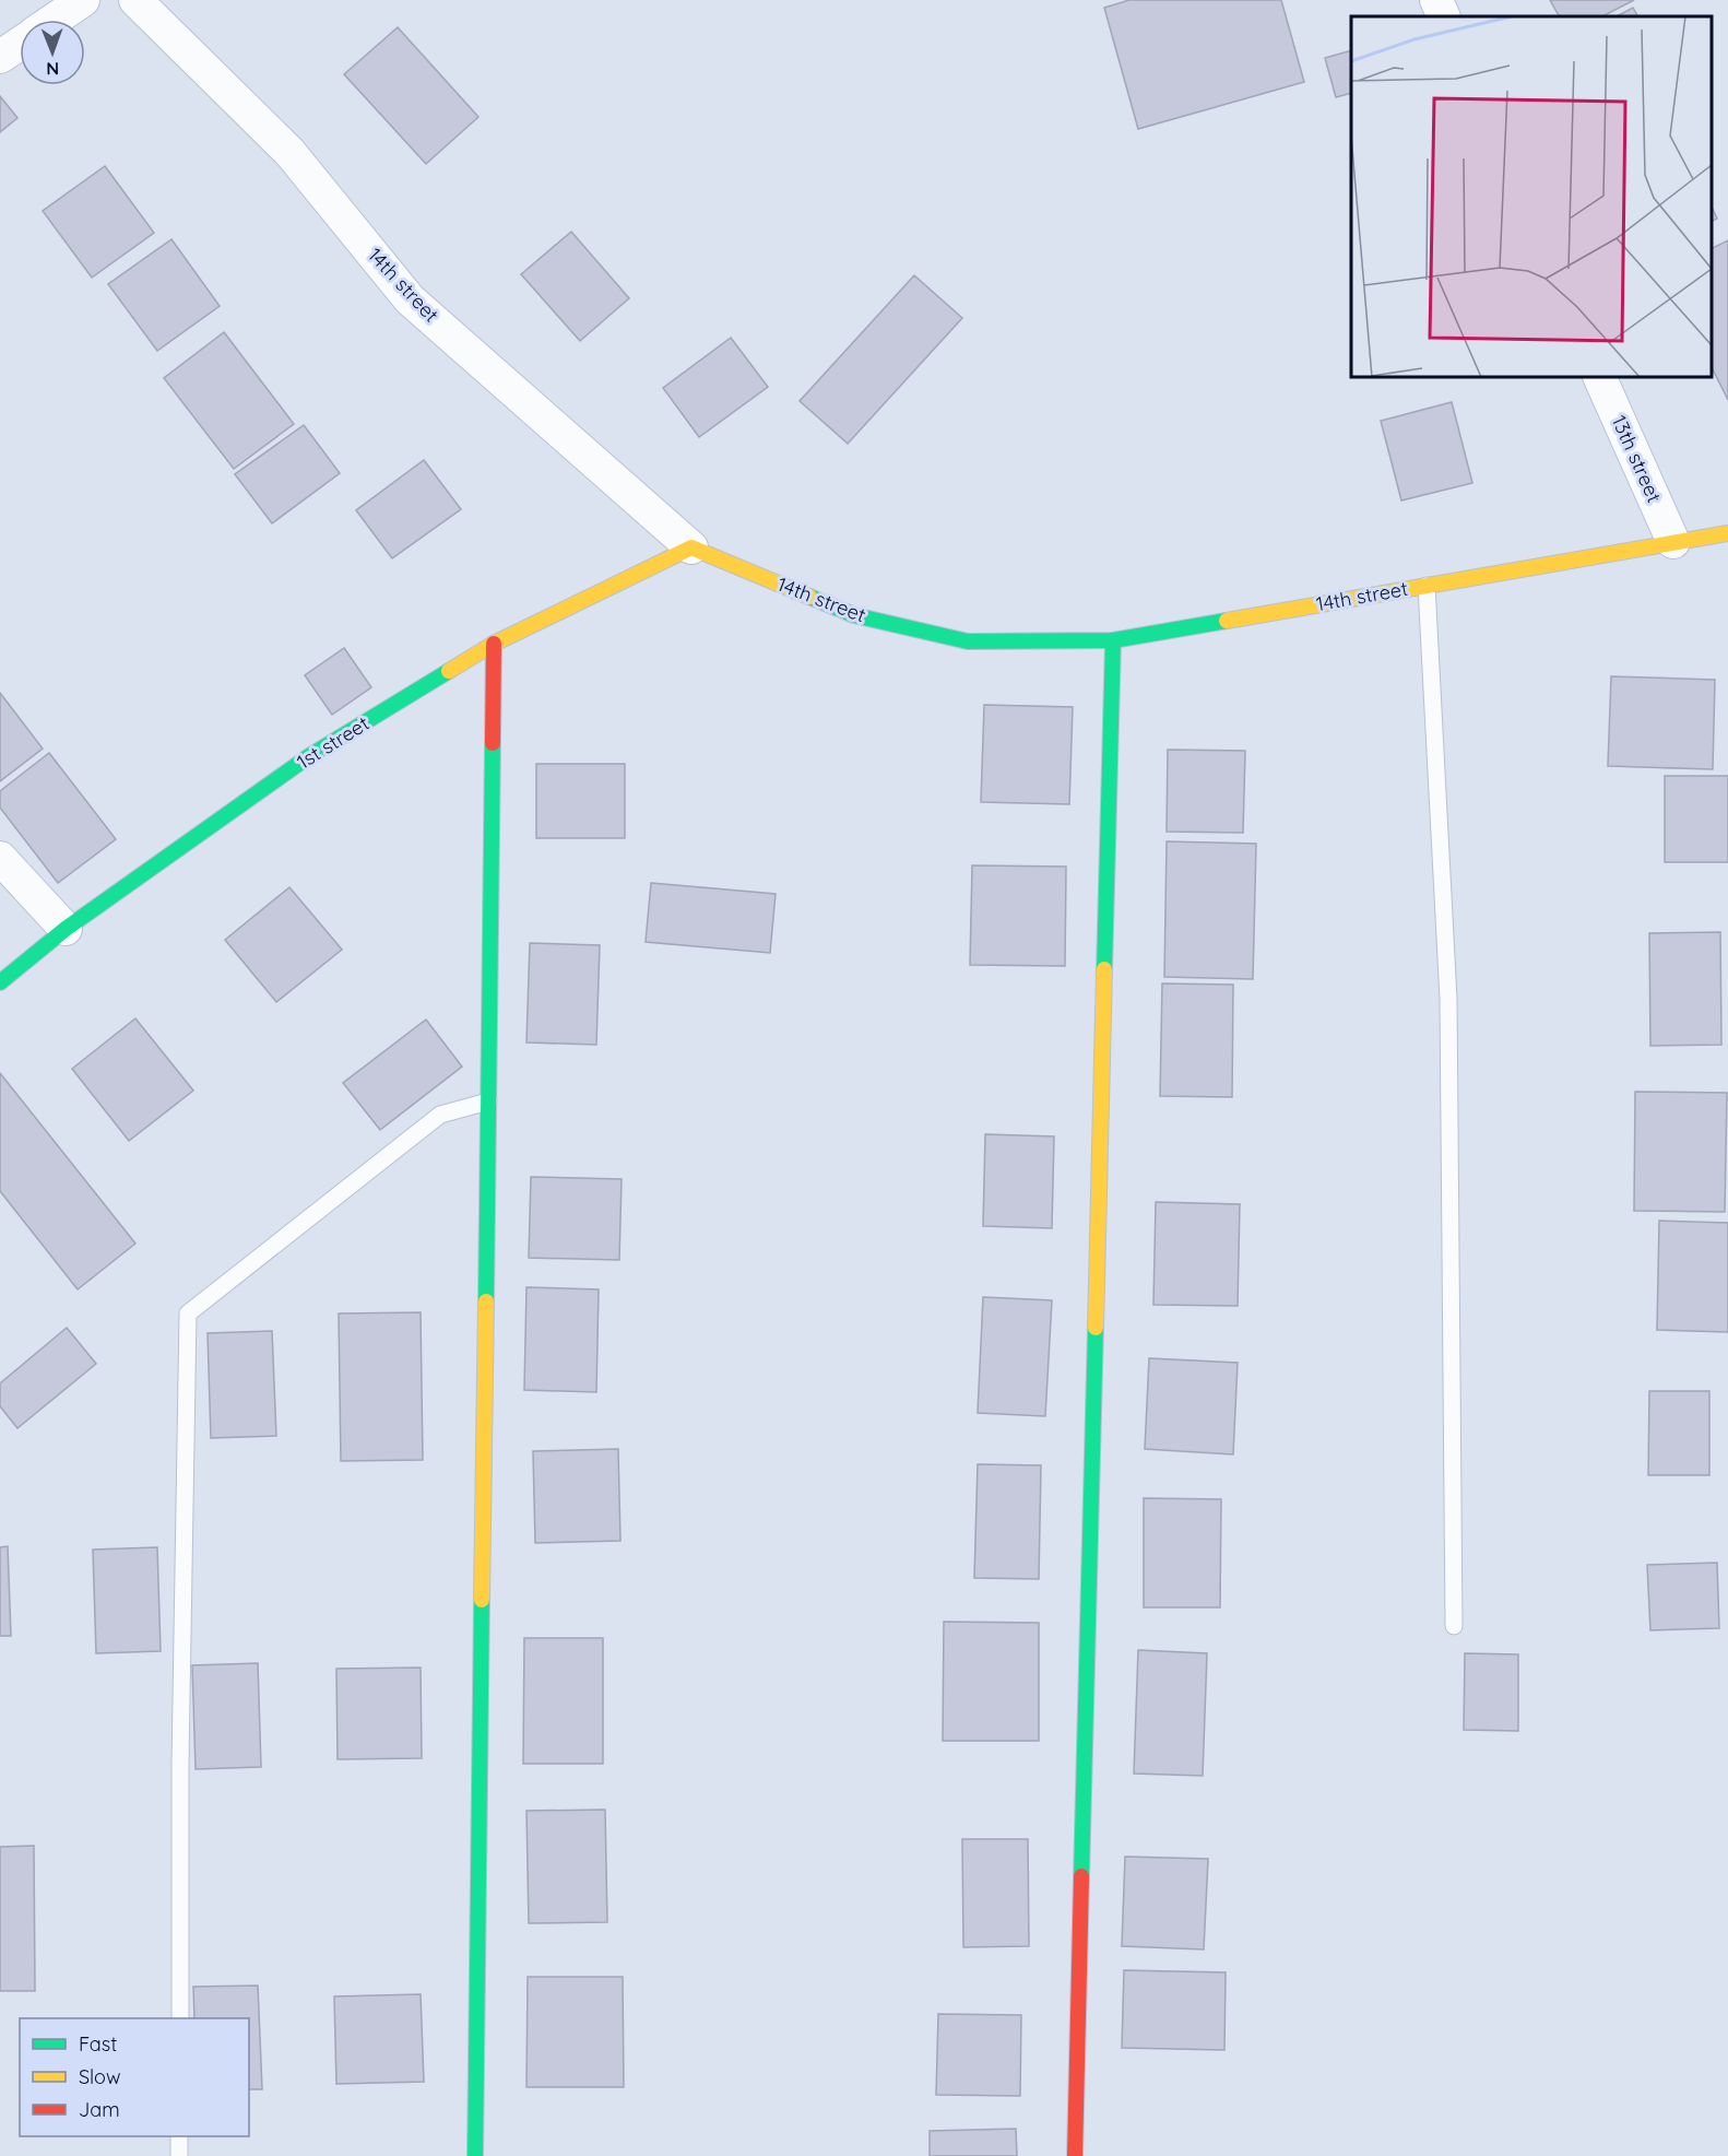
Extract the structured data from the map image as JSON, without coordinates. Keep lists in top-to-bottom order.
{
  "streets": {
    "street": ["14th street", "13th street", "1st street"]
  },
  "crossings": [
    ["14th street", "13th street"],
    ["14th street", "1st street"]
  ],
  "legend": ["Fast", "Slow", "Jam"],
  "north": "bottom"
}
